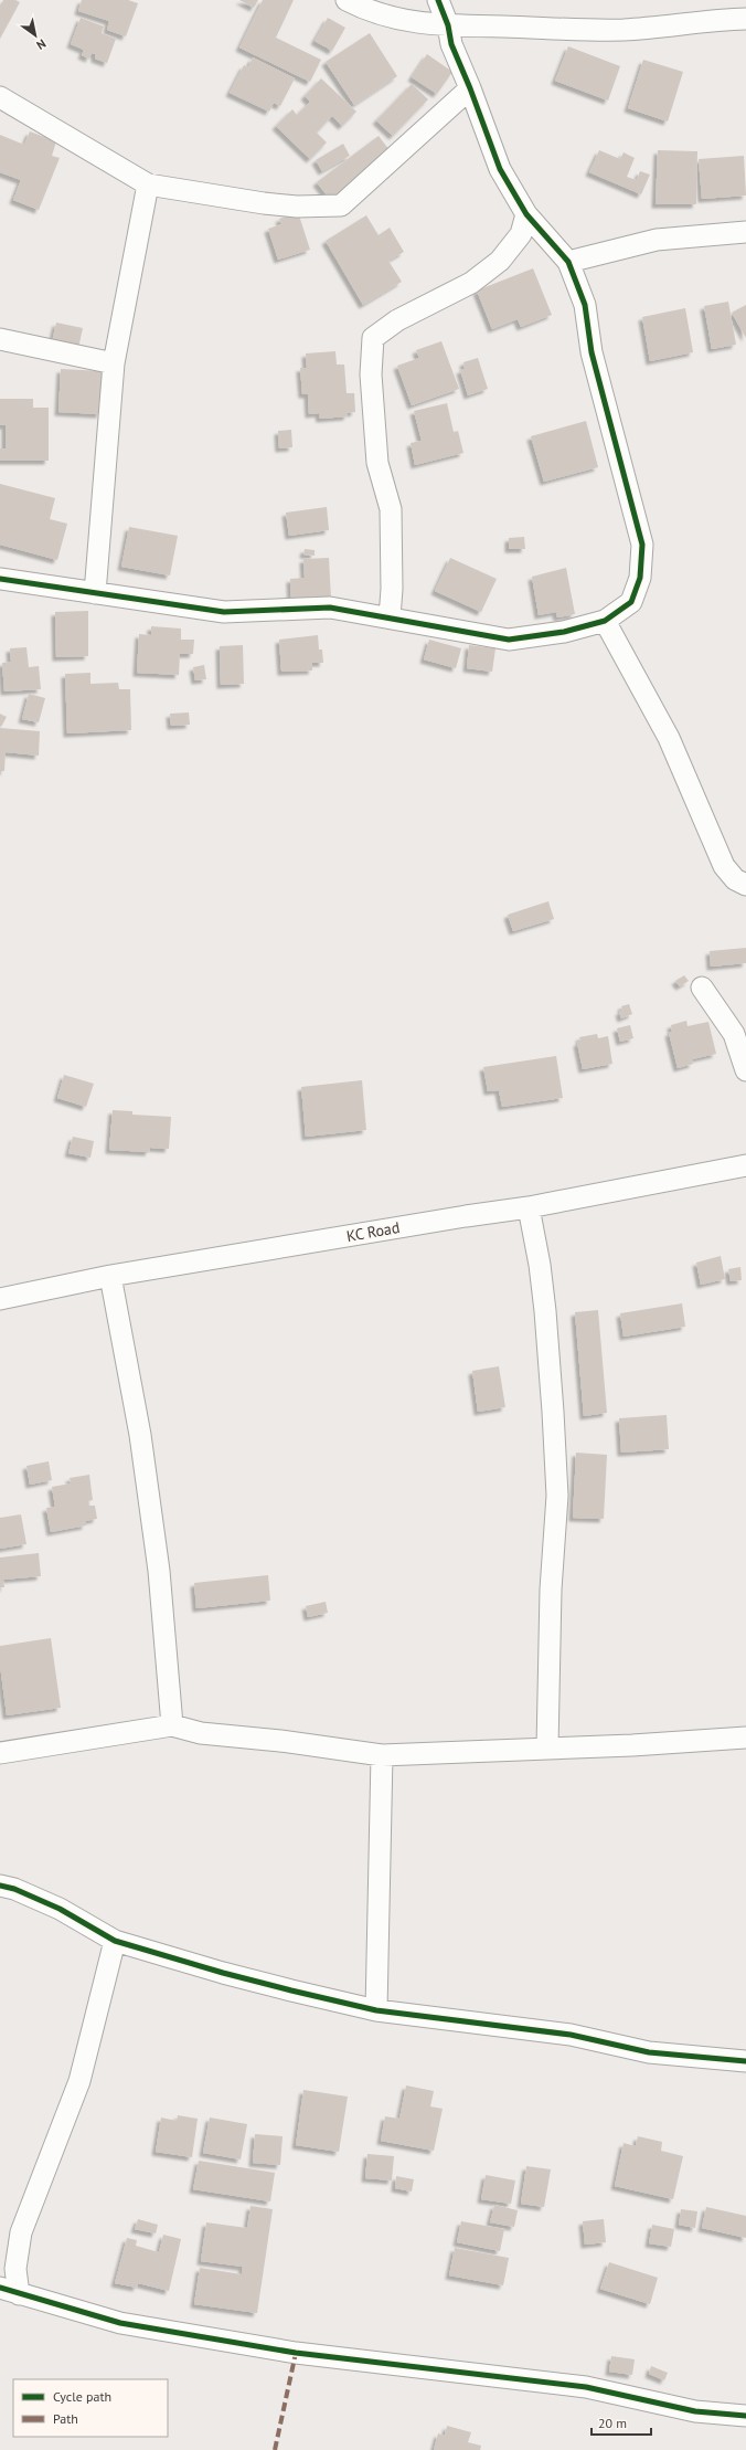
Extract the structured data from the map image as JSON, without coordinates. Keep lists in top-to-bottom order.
{
  "streets": {
    "street": ["KC Road"]
  },
  "legend": ["Cycle path", "Path"],
  "scale_bar": "20 m",
  "north": "bottom right"
}
